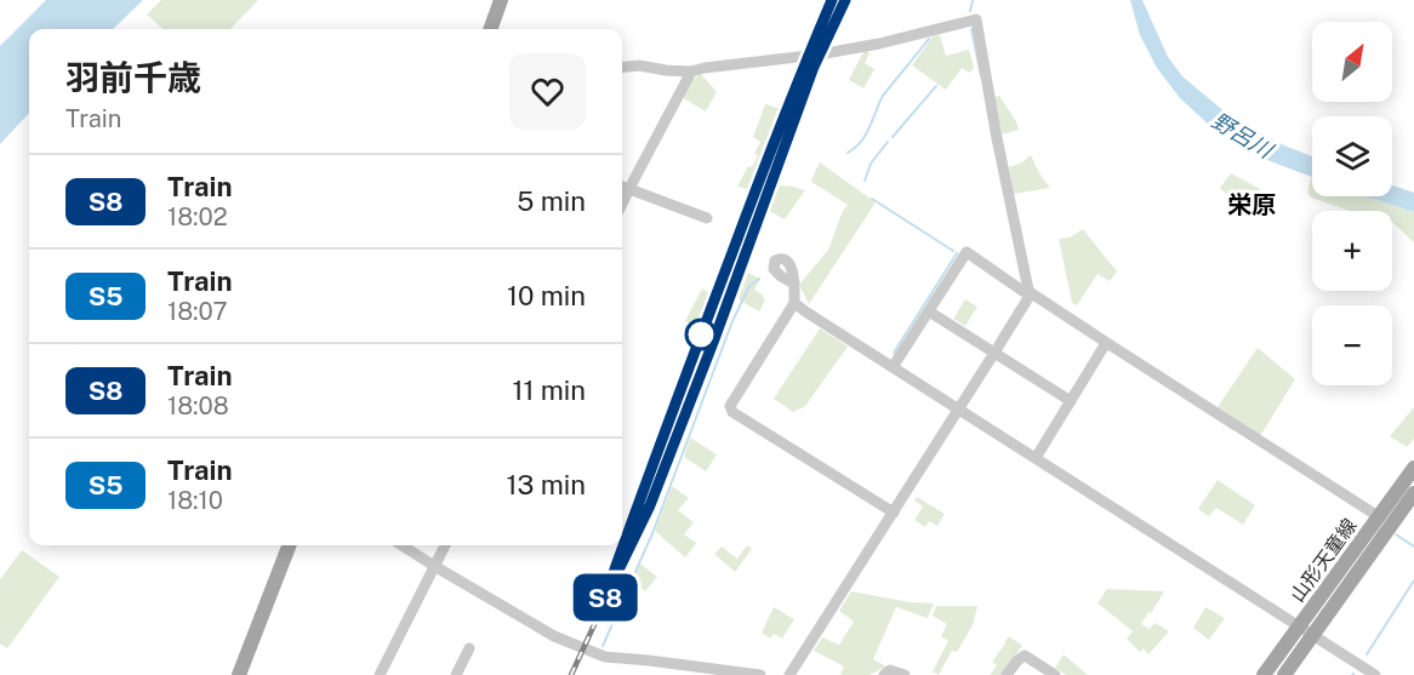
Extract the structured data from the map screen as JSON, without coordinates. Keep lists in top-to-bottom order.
{
  "streets": {
    "main road": ["山形天童線"]
  },
  "districts": ["栄原"],
  "water": ["野呂川"],
  "north": "top right",
  "page": {
    "on_map": "S8",
    "map_buttons": ["+", "−"],
    "heading": ["羽前千歳", "Train"],
    "list": [
      {
        "mark": "S8",
        "name": "Train",
        "note": "18:02",
        "value": "5 min"
      },
      {
        "mark": "S5",
        "name": "Train",
        "note": "18:07",
        "value": "10 min"
      },
      {
        "mark": "S8",
        "name": "Train",
        "note": "18:08",
        "value": "11 min"
      },
      {
        "mark": "S5",
        "name": "Train",
        "note": "18:10",
        "value": "13 min"
      }
    ]
  }
}
